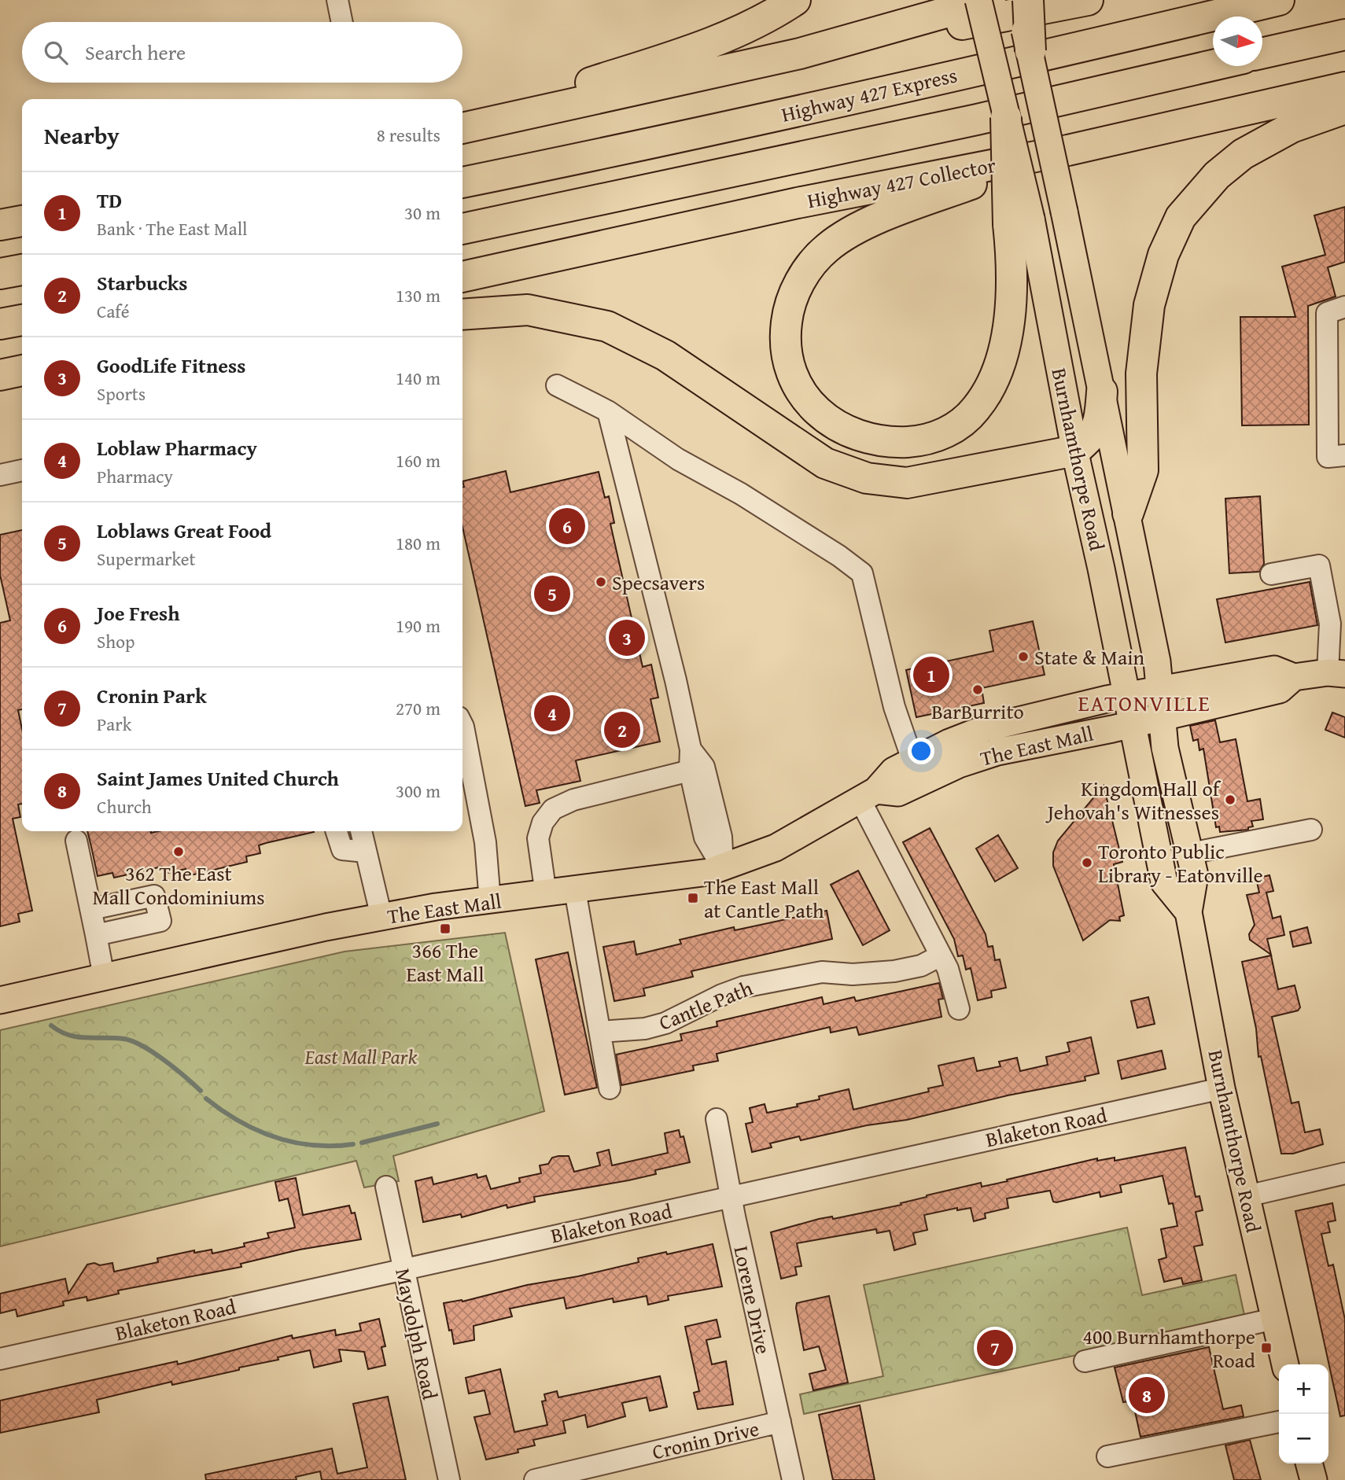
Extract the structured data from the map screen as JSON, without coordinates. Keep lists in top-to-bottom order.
{
  "streets": {
    "highway": ["Highway 427 Express", "Highway 427 Collector"],
    "main road": ["Burnhamthorpe Road", "The East Mall"],
    "street": [
      "Cantle Path",
      "Blaketon Road",
      "Lorene Drive",
      "Maydolph Road",
      "Cronin Drive"
    ]
  },
  "crossings": [
    ["Burnhamthorpe Road", "The East Mall"],
    ["Burnhamthorpe Road", "Blaketon Road"],
    ["Blaketon Road", "Lorene Drive"],
    ["Blaketon Road", "Maydolph Road"],
    ["Lorene Drive", "Cronin Drive"]
  ],
  "districts": ["EATONVILLE"],
  "parks": ["East Mall Park"],
  "places": {
    "other": [
      "Specsavers",
      "State & Main",
      "BarBurrito",
      "Kingdom Hall of Jehovah's Witnesses",
      "362 The East Mall Condominiums",
      "Toronto Public Library - Eatonville"
    ],
    "transit": ["The East Mall at Cantle Path", "366 The East Mall", "400 Burnhamthorpe Road"]
  },
  "north": "right",
  "page": {
    "search": "Search here",
    "heading": ["Nearby", "8 results"],
    "list": [
      {
        "mark": "1",
        "name": "TD",
        "note": "Bank · The East Mall",
        "value": "30 m"
      },
      {
        "mark": "2",
        "name": "Starbucks",
        "note": "Café",
        "value": "130 m"
      },
      {
        "mark": "3",
        "name": "GoodLife Fitness",
        "note": "Sports",
        "value": "140 m"
      },
      {
        "mark": "4",
        "name": "Loblaw Pharmacy",
        "note": "Pharmacy",
        "value": "160 m"
      },
      {
        "mark": "5",
        "name": "Loblaws Great Food",
        "note": "Supermarket",
        "value": "180 m"
      },
      {
        "mark": "6",
        "name": "Joe Fresh",
        "note": "Shop",
        "value": "190 m"
      },
      {
        "mark": "7",
        "name": "Cronin Park",
        "note": "Park",
        "value": "270 m"
      },
      {
        "mark": "8",
        "name": "Saint James United Church",
        "note": "Church",
        "value": "300 m"
      }
    ],
    "pins": [
      "6",
      "5",
      "3",
      "1",
      "4",
      "2",
      "7",
      "8"
    ],
    "map_buttons": ["+", "−"]
  }
}
